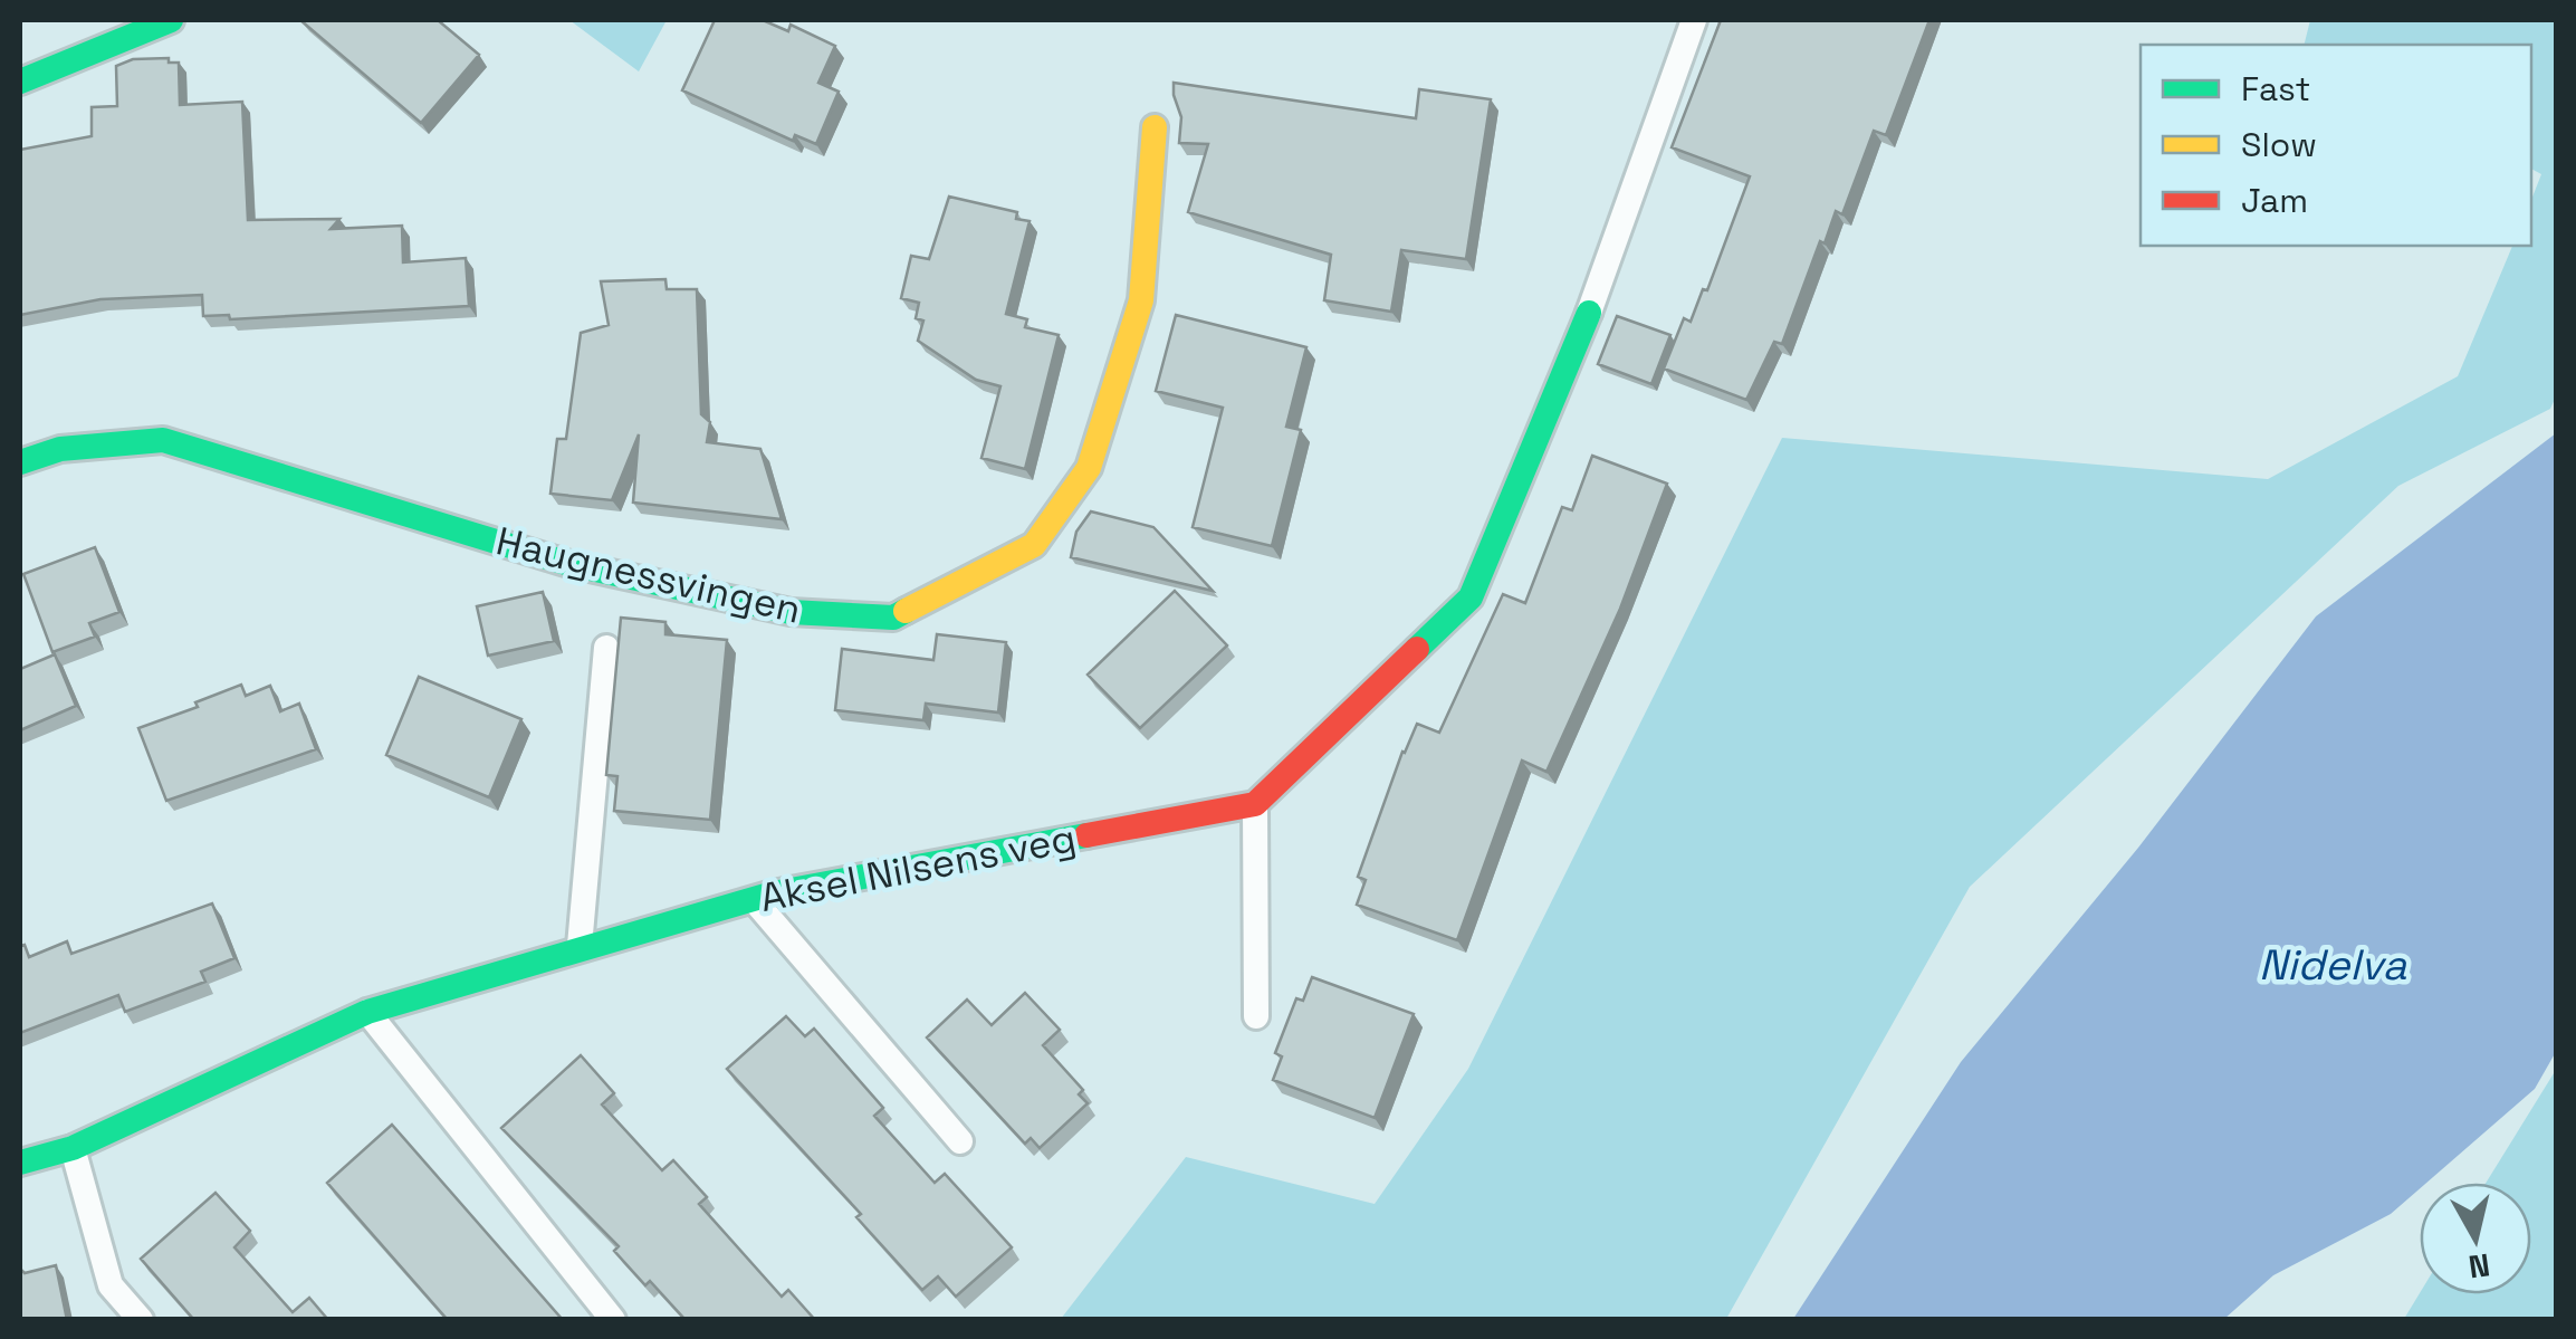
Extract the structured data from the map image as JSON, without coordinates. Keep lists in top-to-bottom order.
{
  "streets": {
    "street": ["Haugnessvingen", "Aksel Nilsens veg"]
  },
  "water": ["Nidelva"],
  "legend": ["Fast", "Slow", "Jam"],
  "north": "bottom"
}
